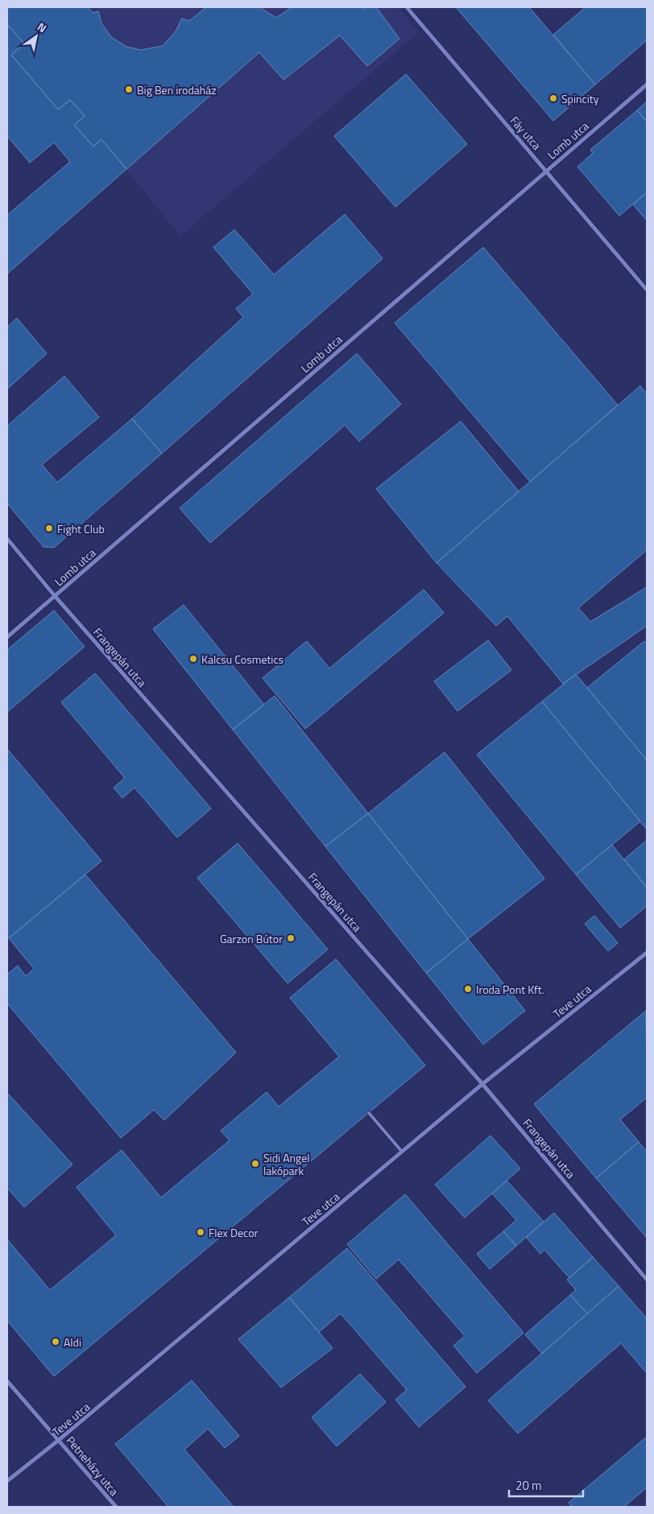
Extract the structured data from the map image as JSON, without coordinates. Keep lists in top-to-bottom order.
{
  "streets": {
    "street": [
      "Fáy utca",
      "Lomb utca",
      "Frangepán utca",
      "Teve utca",
      "Petneházy utca"
    ]
  },
  "crossings": [
    ["Fáy utca", "Lomb utca"],
    ["Lomb utca", "Frangepán utca"],
    ["Frangepán utca", "Teve utca"],
    ["Teve utca", "Petneházy utca"]
  ],
  "places": [
    "Big Ben irodaház",
    "Spincity",
    "Fight Club",
    "Kalcsu Cosmetics",
    "Garzon Bútor",
    "Iroda Pont Kft.",
    "Sidi Angel lakópark",
    "Flex Decor",
    "Aldi"
  ],
  "scale_bar": "20 m",
  "north": "top right"
}
